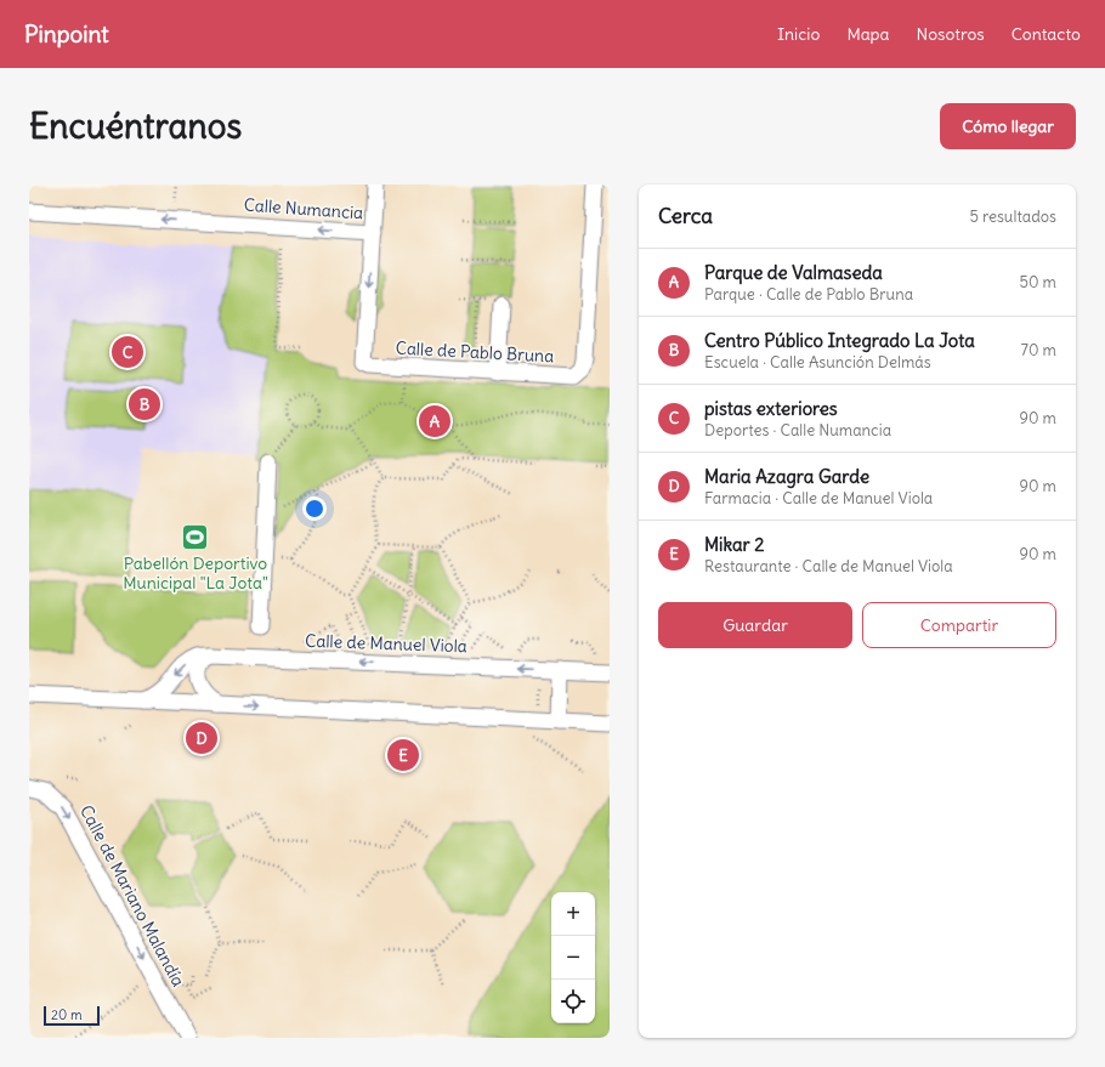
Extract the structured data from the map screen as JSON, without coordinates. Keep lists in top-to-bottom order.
{
  "streets": {
    "street": [
      "Calle Numancia",
      "Calle de Pablo Bruna",
      "Calle de Manuel Viola",
      "Calle de Mariano Malandía"
    ]
  },
  "crossings": [
    ["Calle Numancia", "Calle de Pablo Bruna"]
  ],
  "one_way": ["Calle Numancia", "Calle de Mariano Malandía"],
  "places": {
    "sports": ["Pabellón Deportivo Municipal \"La Jota\""]
  },
  "scale_bar": "20 m",
  "page": {
    "header": "Pinpoint",
    "nav": [
      "Inicio",
      "Mapa",
      "Nosotros",
      "Contacto"
    ],
    "buttons": [
      "Cómo llegar",
      ["Guardar", "Compartir"]
    ],
    "title": "Encuéntranos",
    "heading": ["Cerca", "5 resultados"],
    "list": [
      {
        "mark": "A",
        "name": "Parque de Valmaseda",
        "note": "Parque · Calle de Pablo Bruna",
        "value": "50 m"
      },
      {
        "mark": "B",
        "name": "Centro Público Integrado La Jota",
        "note": "Escuela · Calle Asunción Delmás",
        "value": "70 m"
      },
      {
        "mark": "C",
        "name": "pistas exteriores",
        "note": "Deportes · Calle Numancia",
        "value": "90 m"
      },
      {
        "mark": "D",
        "name": "Maria Azagra Garde",
        "note": "Farmacia · Calle de Manuel Viola",
        "value": "90 m"
      },
      {
        "mark": "E",
        "name": "Mikar 2",
        "note": "Restaurante · Calle de Manuel Viola",
        "value": "90 m"
      }
    ],
    "pins": [
      "C",
      "B",
      "A",
      "D",
      "E"
    ],
    "map_buttons": ["+", "−"],
    "scale": "20 m"
  }
}
